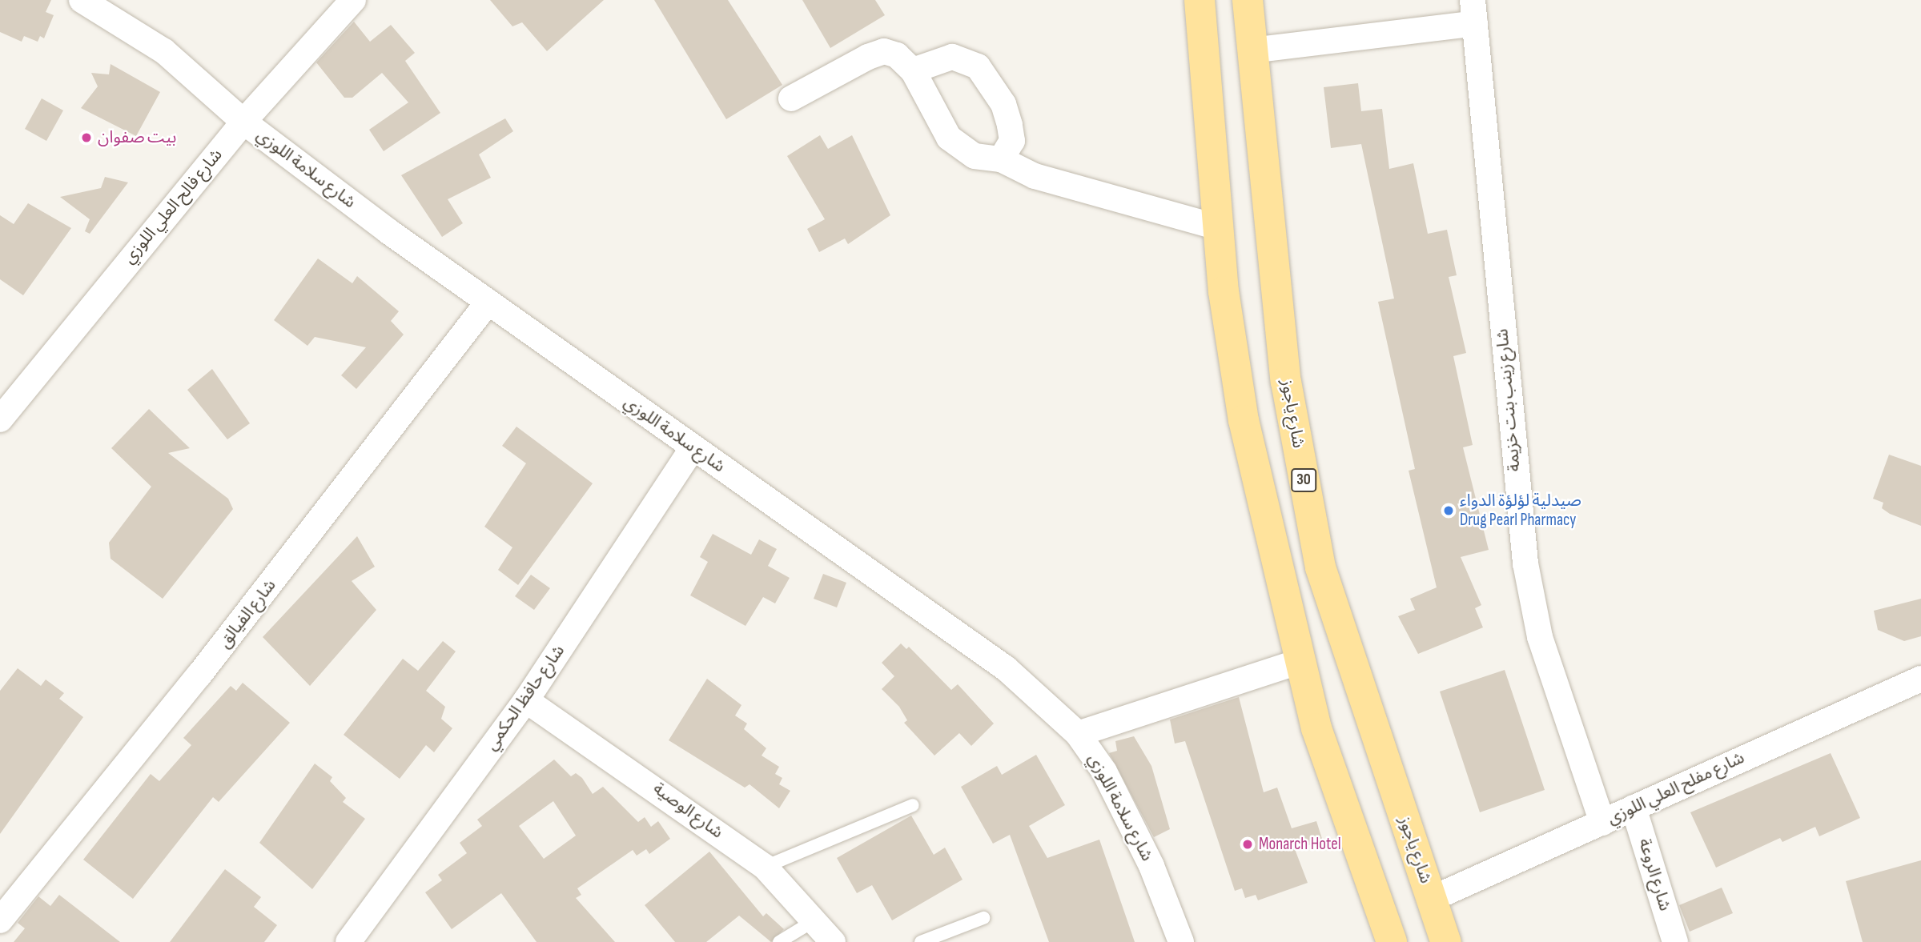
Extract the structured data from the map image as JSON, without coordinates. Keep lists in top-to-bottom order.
{
  "streets": {
    "main road": ["شارع ياجوز", "30"],
    "street": [
      "شارع سلامة اللوزي",
      "شارع فالح العلي اللوزي",
      "شارع زينب بنت خزيمة",
      "شارع الفيالق",
      "شارع حافظ الحكمي",
      "شارع مفلح العلي اللوزي",
      "شارع الوصية",
      "شارع الروعة"
    ]
  },
  "crossings": [
    ["شارع سلامة اللوزي", "شارع فالح العلي اللوزي"],
    ["شارع سلامة اللوزي", "شارع الفيالق"],
    ["شارع سلامة اللوزي", "شارع حافظ الحكمي"],
    ["شارع زينب بنت خزيمة", "شارع مفلح العلي اللوزي"],
    ["شارع ياجوز", "شارع مفلح العلي اللوزي"],
    ["شارع حافظ الحكمي", "شارع الوصية"],
    ["شارع مفلح العلي اللوزي", "شارع الروعة"]
  ],
  "places": ["بيت صفوان", "صيدلية لؤلؤة الدواء Drug Pearl Pharmacy", "Monarch Hotel"]
}
